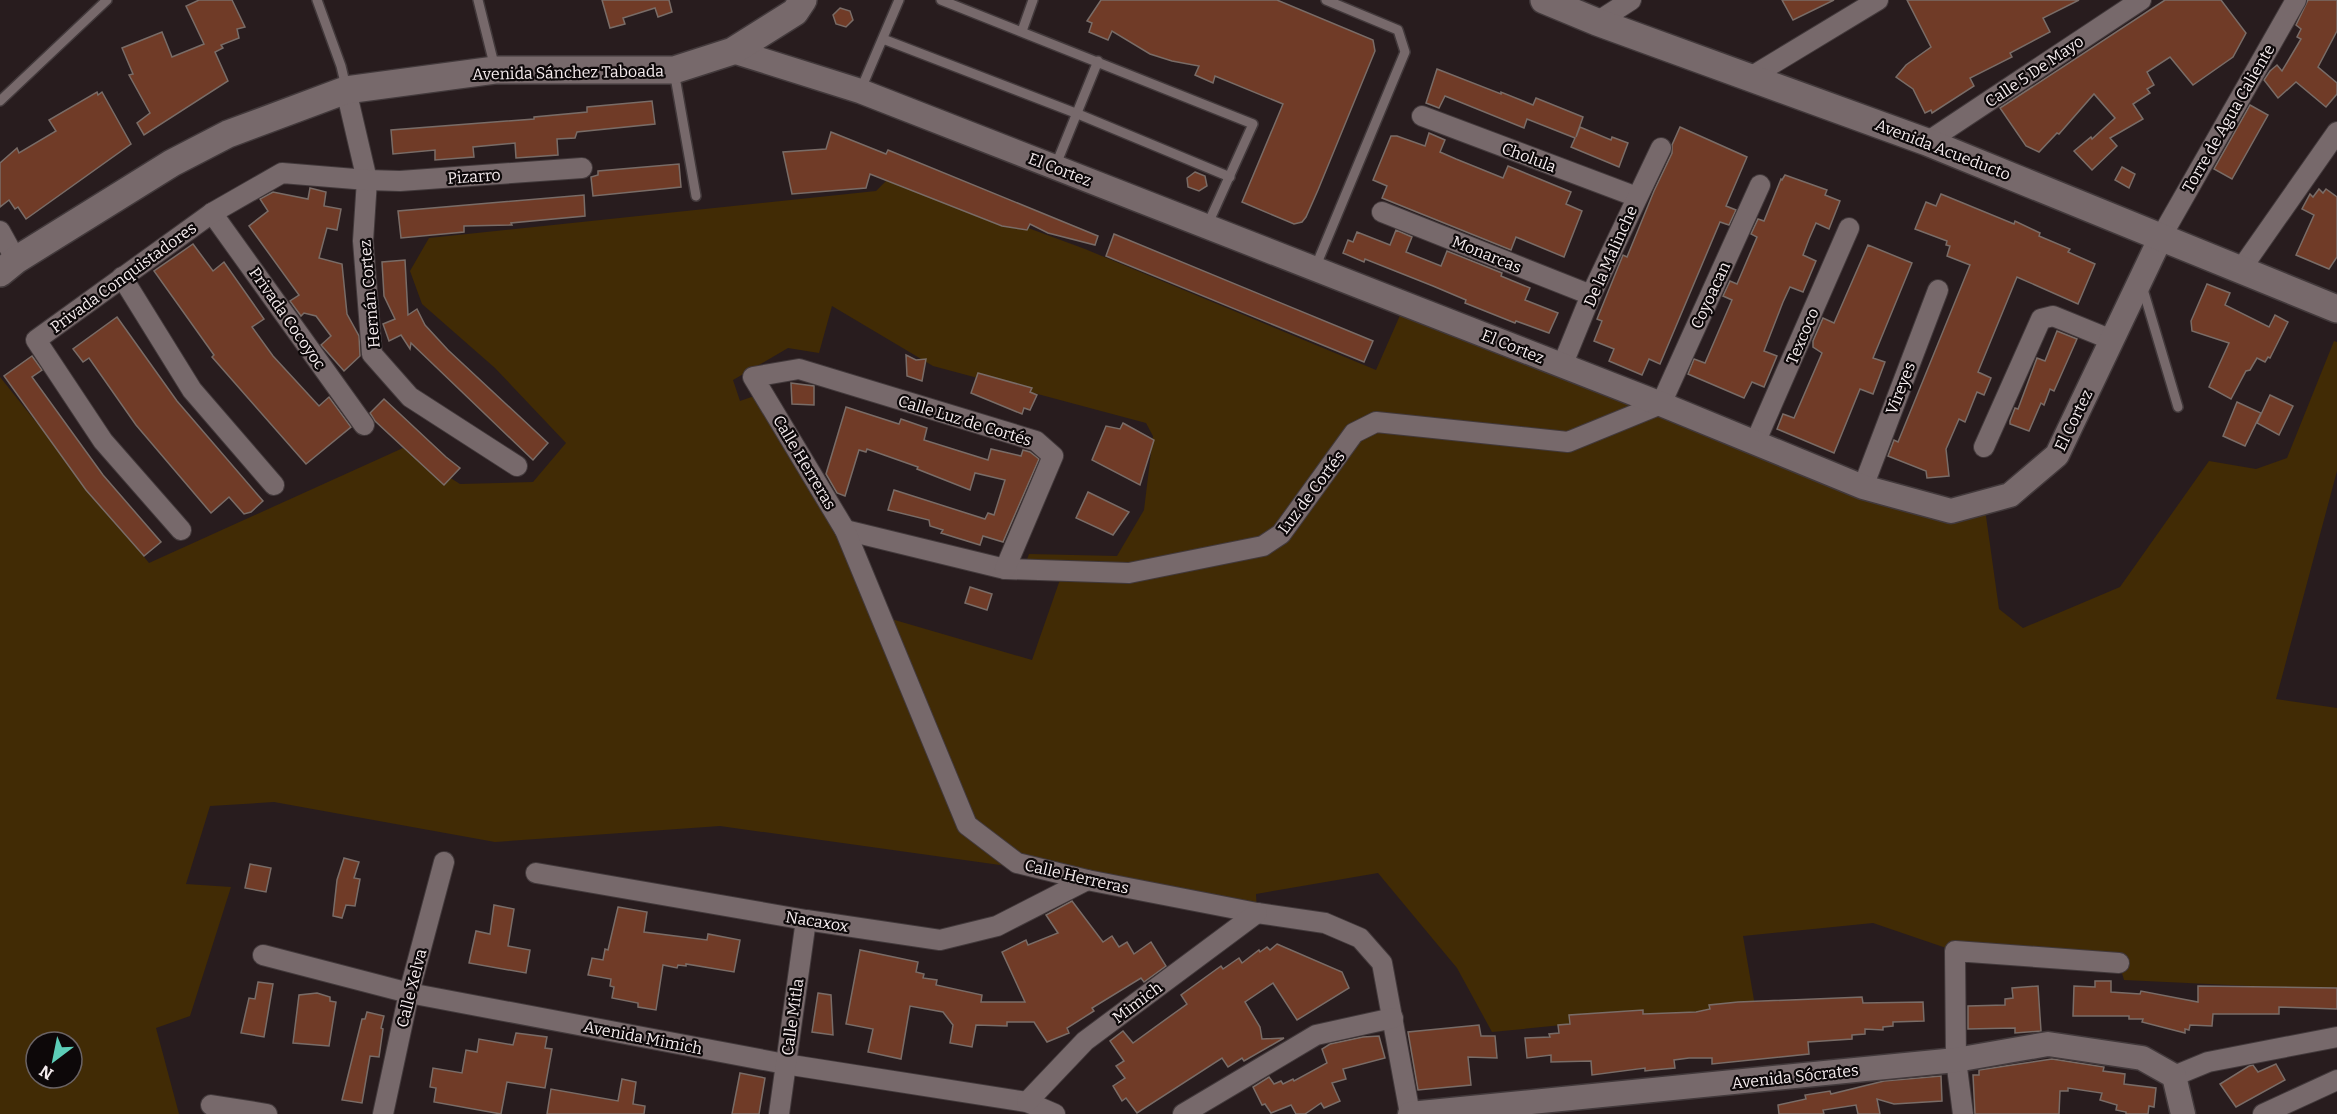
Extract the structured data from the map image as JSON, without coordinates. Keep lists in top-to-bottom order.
{
  "streets": {
    "main road": ["Avenida Sánchez Taboada", "Avenida Acueducto"],
    "street": [
      "Calle 5 De Mayo",
      "Torre de Agua Caliente",
      "Cholula",
      "El Cortez",
      "Pizarro",
      "Monarcas",
      "De la Malinche",
      "Privada Conquistadores",
      "Hernán Cortez",
      "Coyoacan",
      "Privada Cocoyoc",
      "Texcoco",
      "Vireyes",
      "Calle Luz de Cortés",
      "Calle Herreras",
      "Luz de Cortés",
      "Nacaxox",
      "Calle Xelva",
      "Mimich",
      "Calle Mitla",
      "Avenida Mimich",
      "Avenida Sócrates"
    ]
  },
  "crossings": [
    ["Calle 5 De Mayo", "Avenida Acueducto"],
    ["Avenida Sánchez Taboada", "El Cortez"],
    ["Avenida Sánchez Taboada", "Hernán Cortez"],
    ["Torre de Agua Caliente", "Avenida Acueducto"],
    ["Torre de Agua Caliente", "El Cortez"],
    ["Avenida Acueducto", "El Cortez"],
    ["Cholula", "De la Malinche"],
    ["El Cortez", "De la Malinche"],
    ["El Cortez", "Coyoacan"],
    ["El Cortez", "Texcoco"],
    ["El Cortez", "Vireyes"],
    ["El Cortez", "Luz de Cortés"],
    ["Pizarro", "Privada Conquistadores"],
    ["Pizarro", "Hernán Cortez"],
    ["Monarcas", "De la Malinche"],
    ["Privada Conquistadores", "Hernán Cortez"],
    ["Privada Conquistadores", "Privada Cocoyoc"],
    ["Coyoacan", "Luz de Cortés"],
    ["Calle Luz de Cortés", "Calle Herreras"],
    ["Calle Luz de Cortés", "Luz de Cortés"],
    ["Calle Herreras", "Luz de Cortés"],
    ["Calle Herreras", "Nacaxox"],
    ["Calle Herreras", "Mimich"],
    ["Calle Herreras", "Avenida Sócrates"],
    ["Nacaxox", "Calle Mitla"],
    ["Calle Xelva", "Avenida Mimich"],
    ["Mimich", "Avenida Mimich"],
    ["Calle Mitla", "Avenida Mimich"]
  ],
  "north": "bottom left"
}
